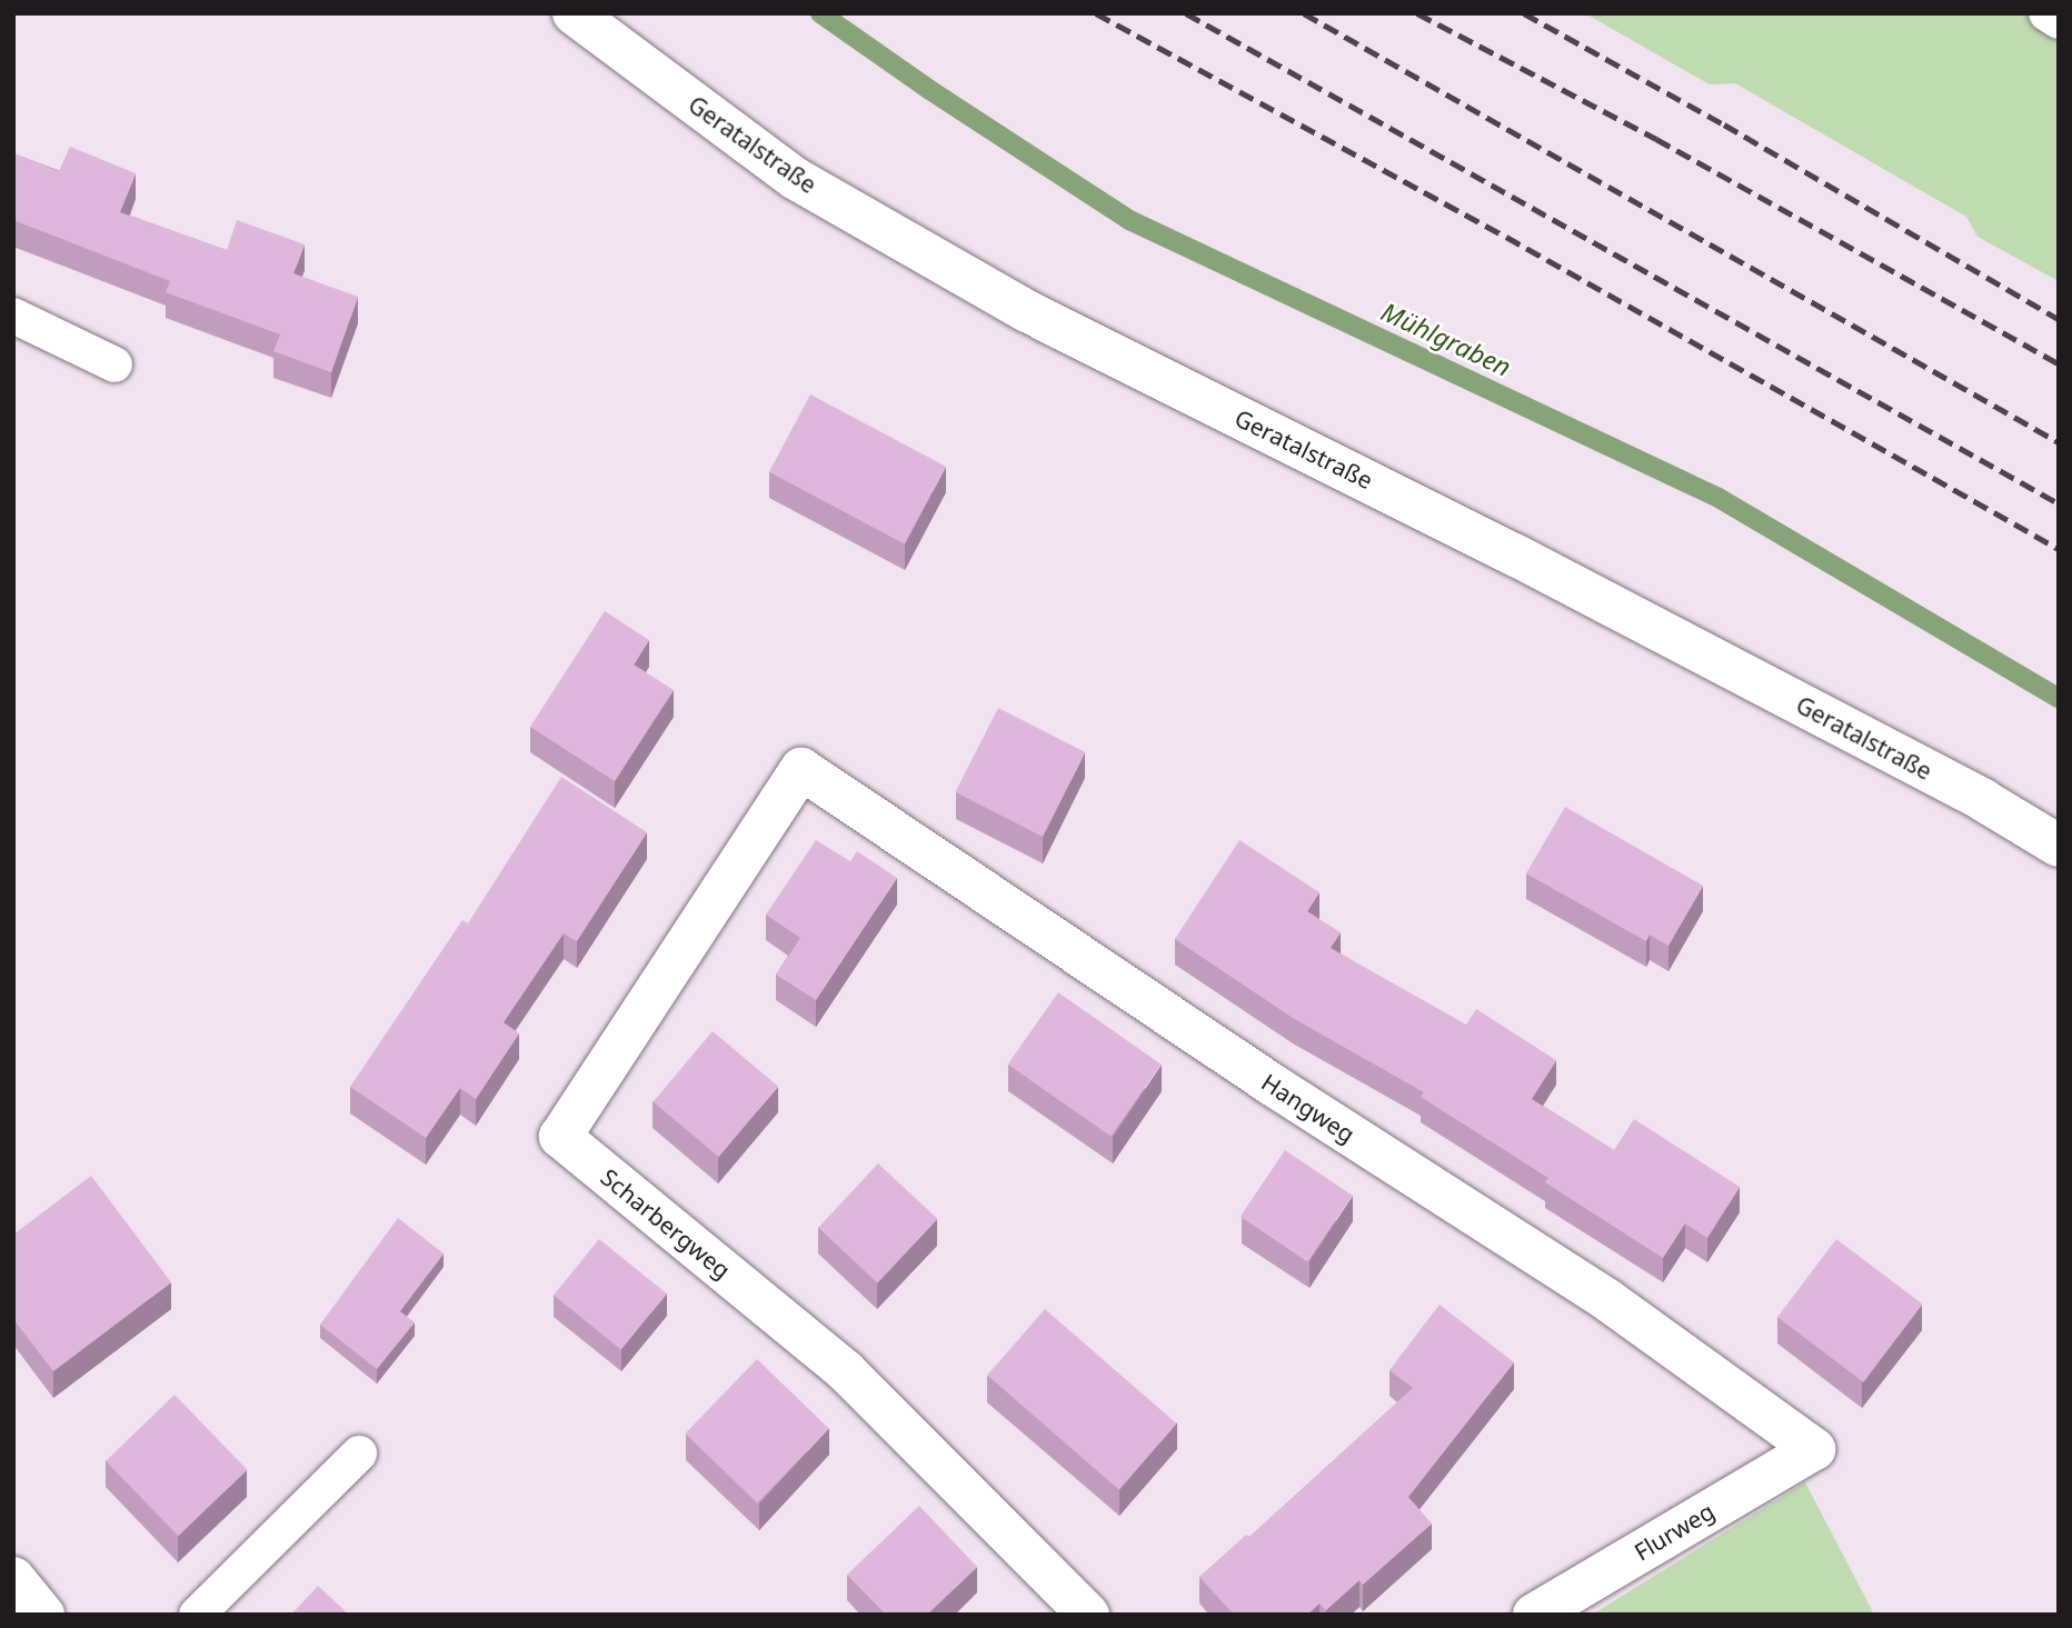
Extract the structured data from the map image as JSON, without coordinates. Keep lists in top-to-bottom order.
{
  "streets": {
    "street": [
      "Geratalstraße",
      "Hangweg",
      "Scharbergweg",
      "Flurweg"
    ]
  },
  "crossings": [
    ["Hangweg", "Scharbergweg"],
    ["Hangweg", "Flurweg"]
  ],
  "water": ["Mühlgraben"]
}
